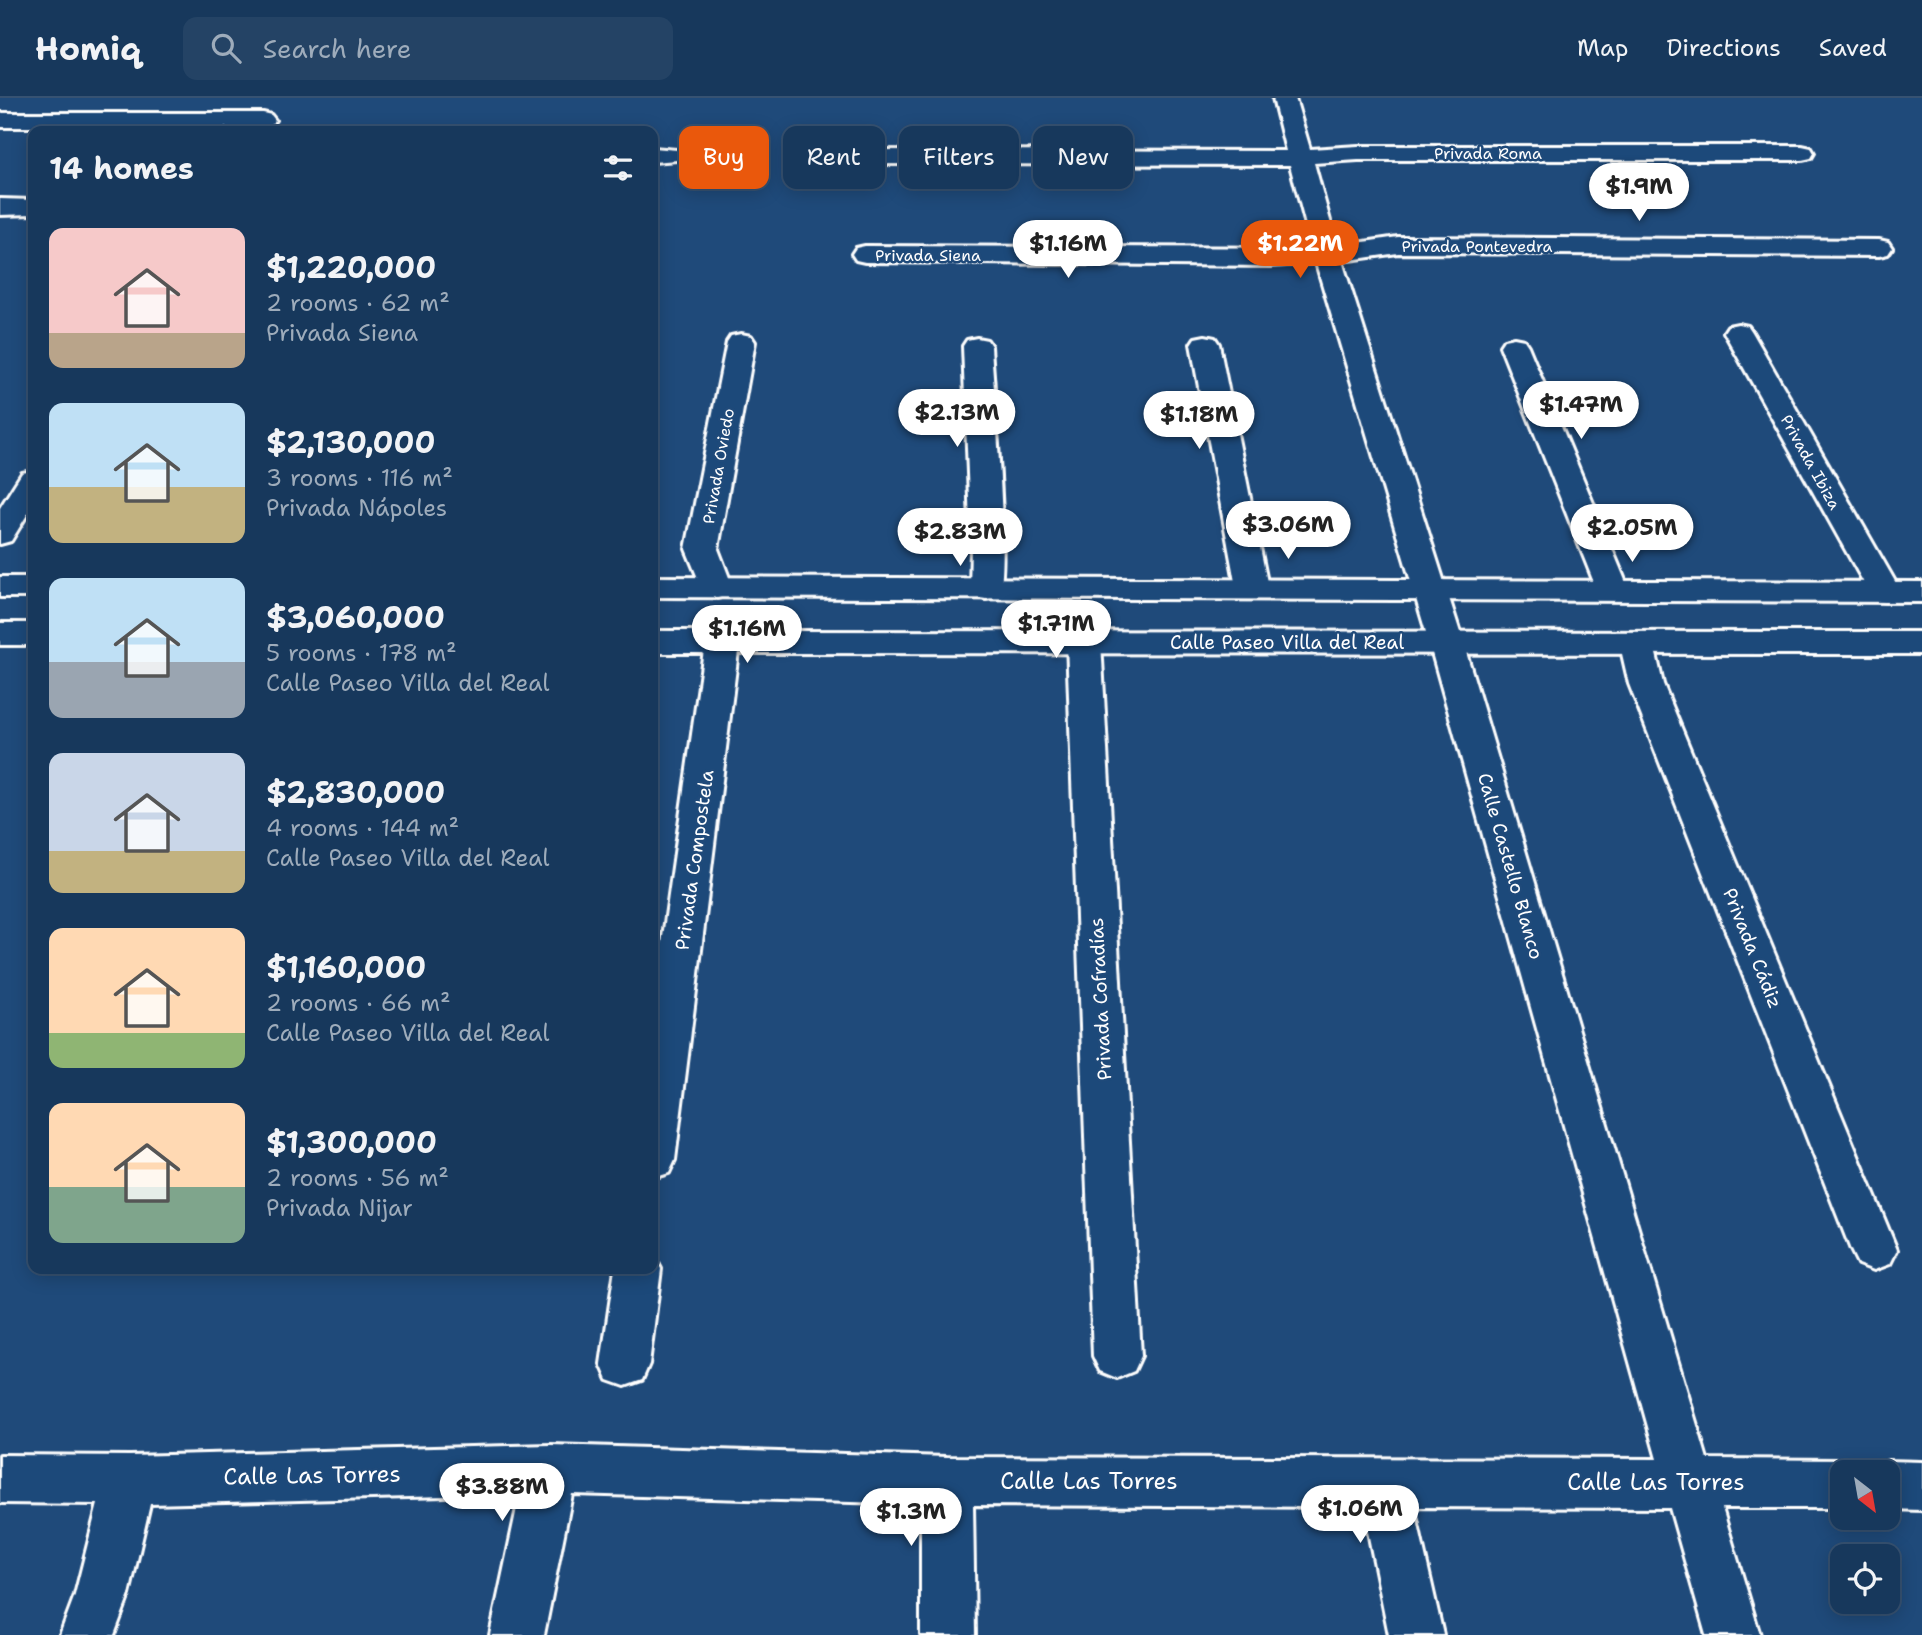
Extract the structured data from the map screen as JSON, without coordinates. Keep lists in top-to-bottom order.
{
  "streets": {
    "street": [
      "Privada Roma",
      "Privada Pontevedra",
      "Privada Siena",
      "Privada Ibiza",
      "Privada Oviedo",
      "Calle Paseo Villa del Real",
      "Privada Compostela",
      "Calle Castello Blanco",
      "Privada Cádiz",
      "Privada Cofradías",
      "Calle Las Torres"
    ]
  },
  "crossings": [
    ["Privada Roma", "Calle Castello Blanco"],
    ["Privada Pontevedra", "Privada Siena"],
    ["Privada Pontevedra", "Calle Castello Blanco"],
    ["Privada Siena", "Calle Castello Blanco"],
    ["Calle Paseo Villa del Real", "Privada Compostela"],
    ["Calle Paseo Villa del Real", "Calle Castello Blanco"],
    ["Calle Paseo Villa del Real", "Privada Cádiz"],
    ["Calle Paseo Villa del Real", "Privada Cofradías"],
    ["Calle Castello Blanco", "Calle Las Torres"]
  ],
  "north": "bottom right",
  "page": {
    "header": "Homiq",
    "search": "Search here",
    "nav": ["Map", "Directions", "Saved"],
    "chip": [
      "Buy",
      "Rent",
      "Filters",
      "New"
    ],
    "heading": "14 homes",
    "price": [
      "$1.9M",
      "$1.16M",
      "$1.22M",
      "$1.47M",
      "$2.13M",
      "$1.18M",
      "$3.06M",
      "$2.05M",
      "$2.83M",
      "$1.71M",
      "$1.16M",
      "$3.88M",
      "$1.06M",
      "$1.3M"
    ],
    "list": [
      {
        "name": "$1,220,000",
        "note": "2 rooms · 62 m² · Privada Siena"
      },
      {
        "name": "$2,130,000",
        "note": "3 rooms · 116 m² · Privada Nápoles"
      },
      {
        "name": "$3,060,000",
        "note": "5 rooms · 178 m² · Calle Paseo Villa del Real"
      },
      {
        "name": "$2,830,000",
        "note": "4 rooms · 144 m² · Calle Paseo Villa del Real"
      },
      {
        "name": "$1,160,000",
        "note": "2 rooms · 66 m² · Calle Paseo Villa del Real"
      },
      {
        "name": "$1,300,000",
        "note": "2 rooms · 56 m² · Privada Nijar"
      }
    ]
  }
}
